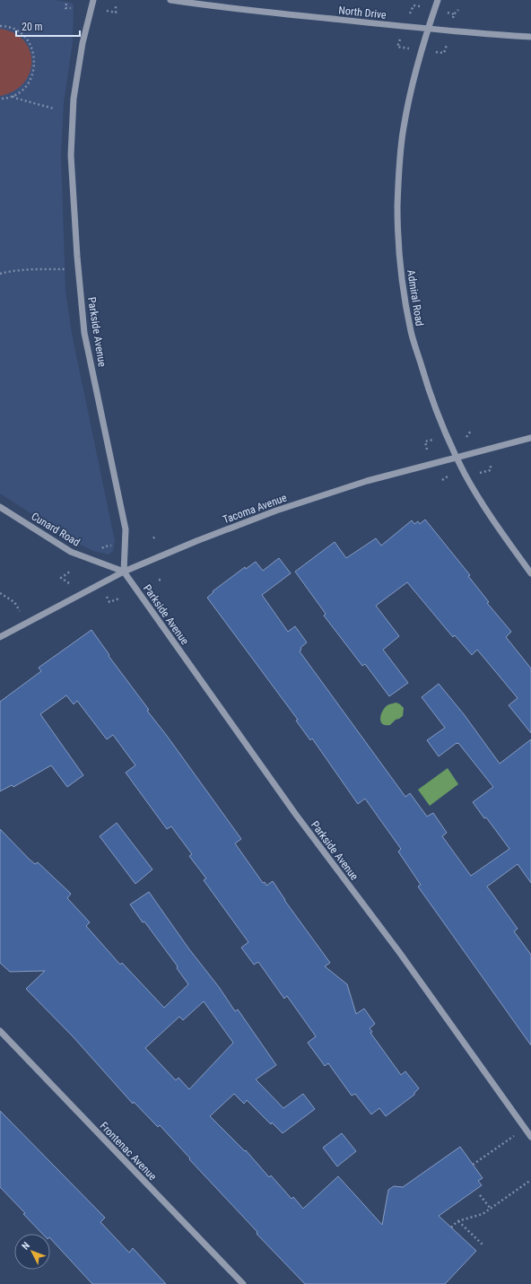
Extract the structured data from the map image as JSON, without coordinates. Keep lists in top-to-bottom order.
{
  "streets": {
    "street": [
      "North Drive",
      "Admiral Road",
      "Parkside Avenue",
      "Tacoma Avenue",
      "Cunard Road",
      "Frontenac Avenue"
    ]
  },
  "crossings": [
    ["North Drive", "Admiral Road"],
    ["Admiral Road", "Tacoma Avenue"],
    ["Parkside Avenue", "Tacoma Avenue"],
    ["Parkside Avenue", "Cunard Road"],
    ["Tacoma Avenue", "Cunard Road"]
  ],
  "scale_bar": "20 m",
  "north": "top left"
}
